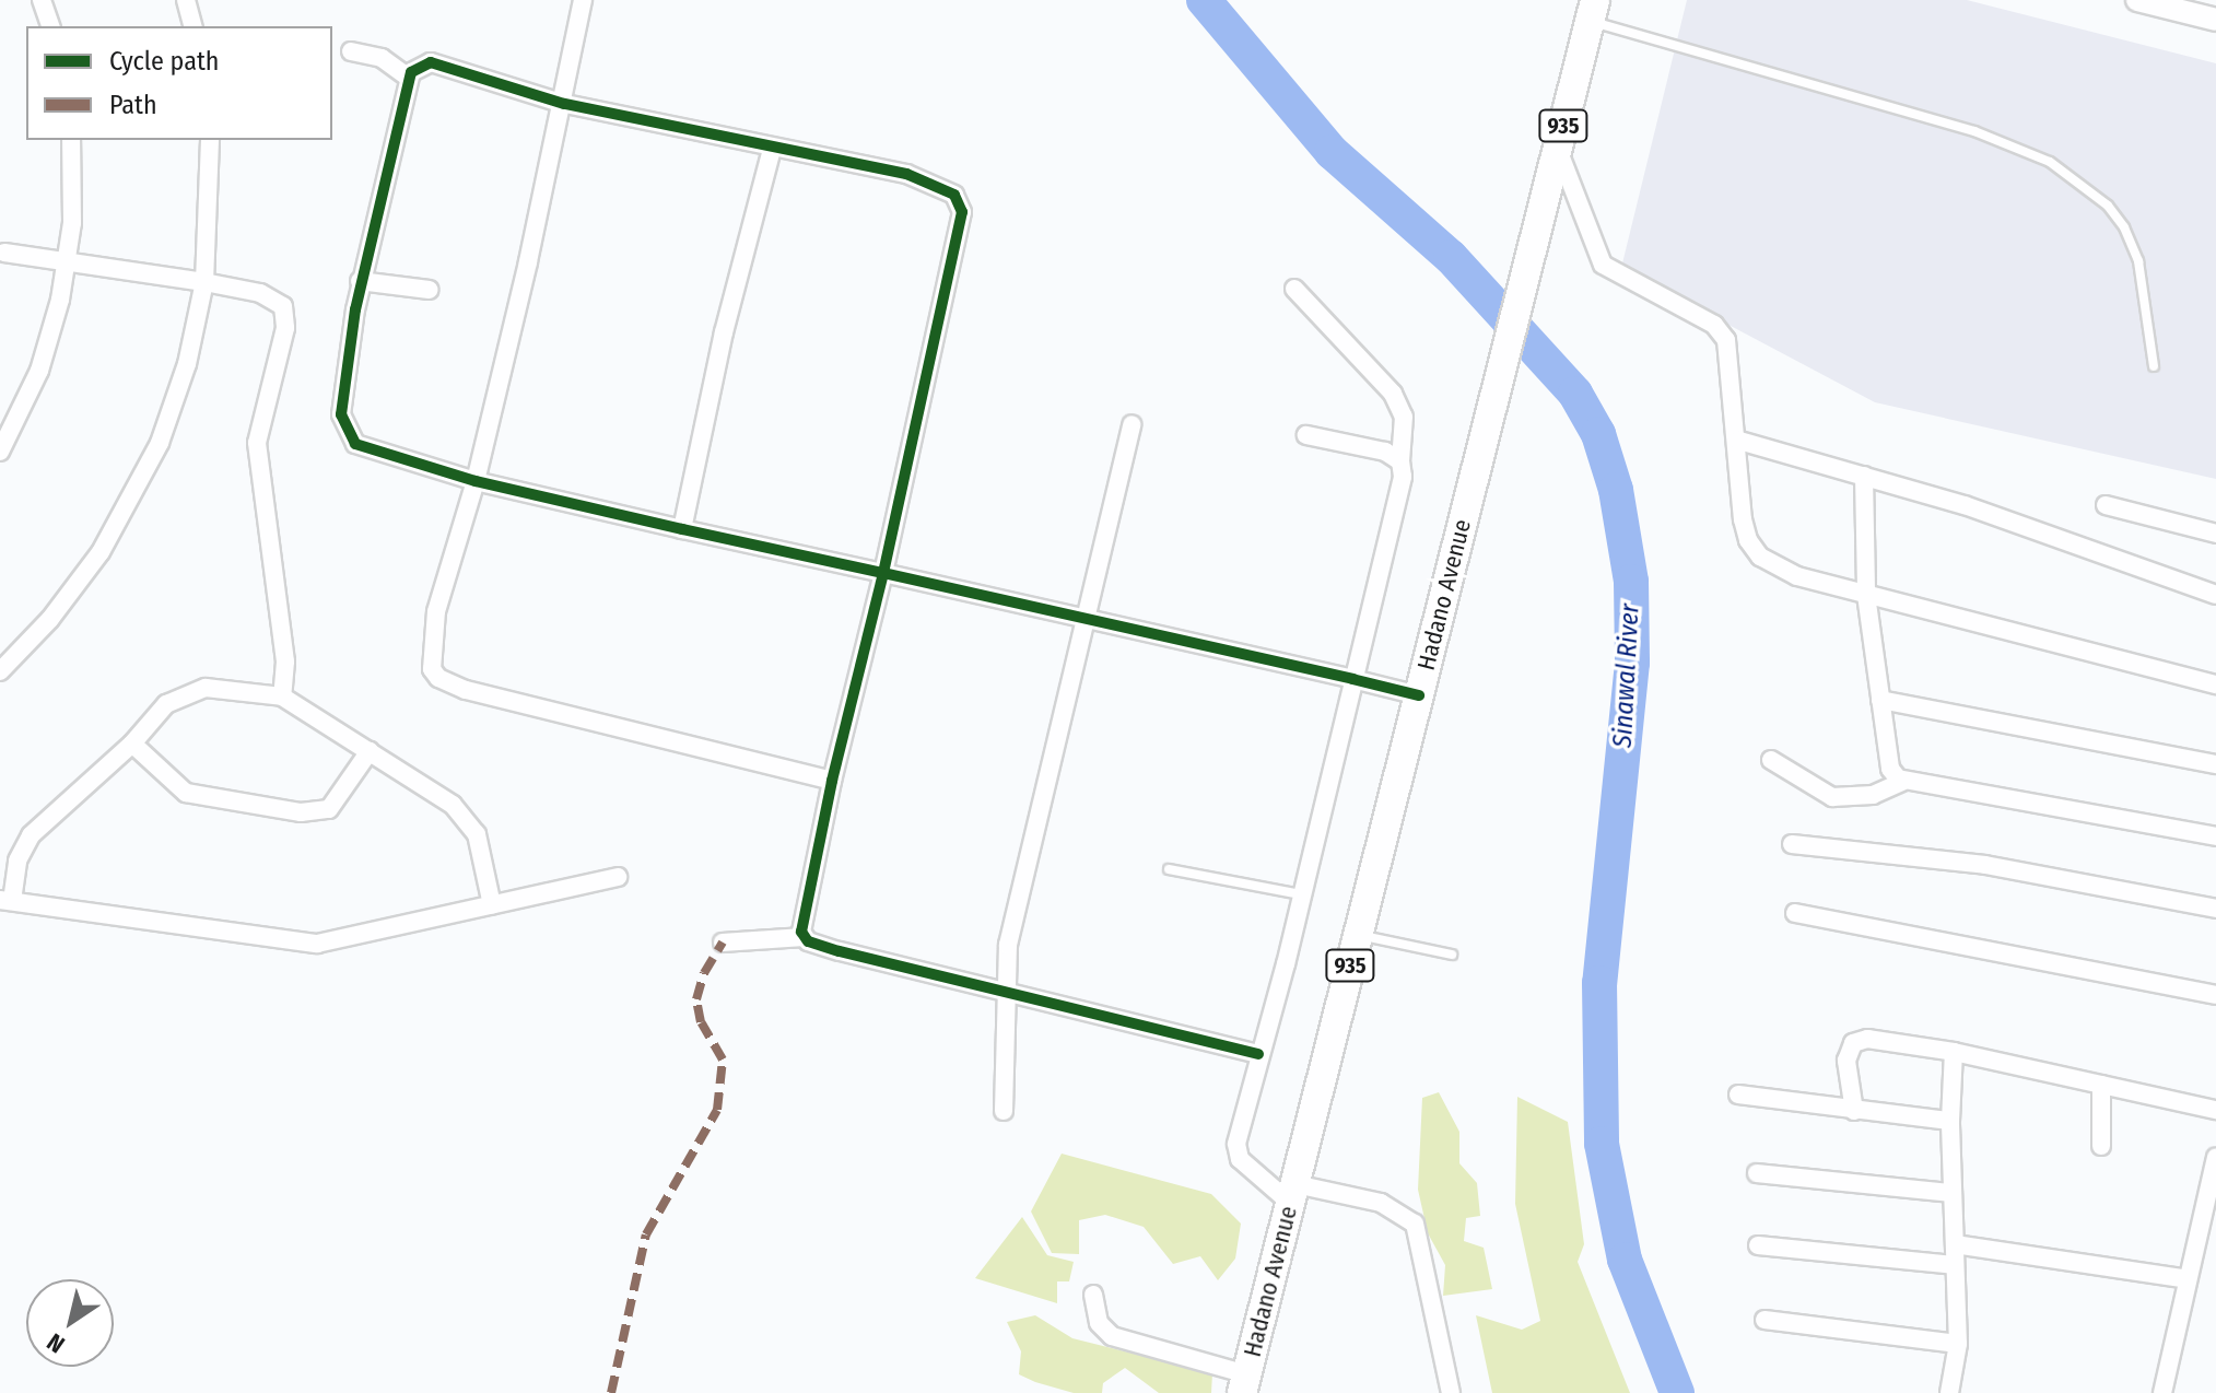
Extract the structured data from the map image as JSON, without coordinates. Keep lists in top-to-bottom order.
{
  "streets": {
    "main road": ["935", "Hadano Avenue"]
  },
  "water": ["Sinawal River"],
  "legend": ["Cycle path", "Path"],
  "north": "bottom left"
}
